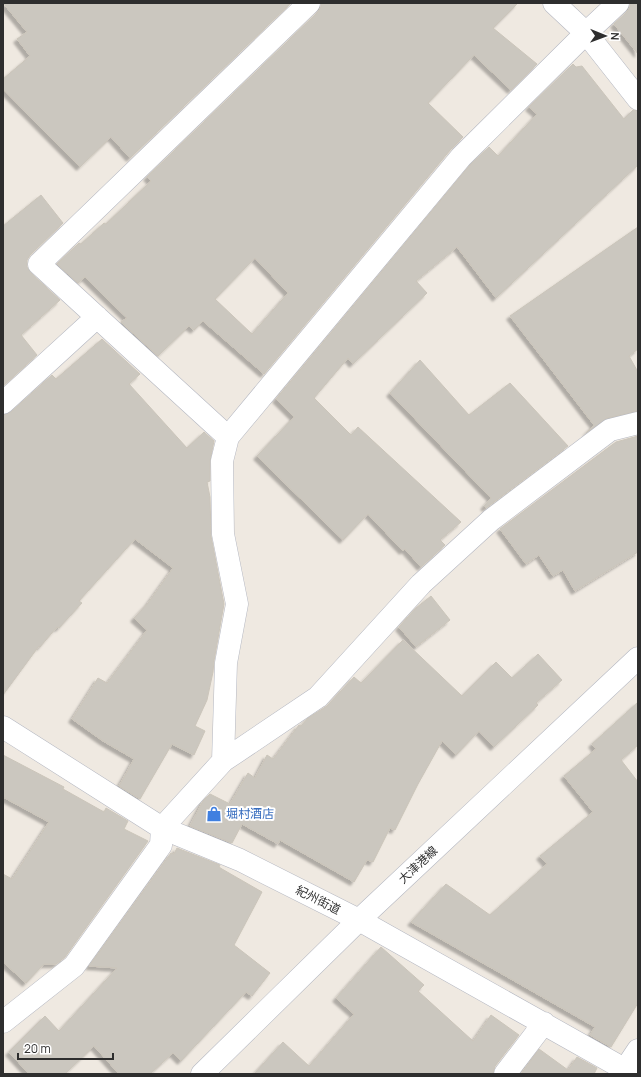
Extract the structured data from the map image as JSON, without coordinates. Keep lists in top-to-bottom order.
{
  "streets": {
    "street": ["大津港線", "紀州街道"]
  },
  "crossings": [
    ["大津港線", "紀州街道"]
  ],
  "places": {
    "shop": ["堀村酒店"]
  },
  "scale_bar": "20 m",
  "north": "right"
}
